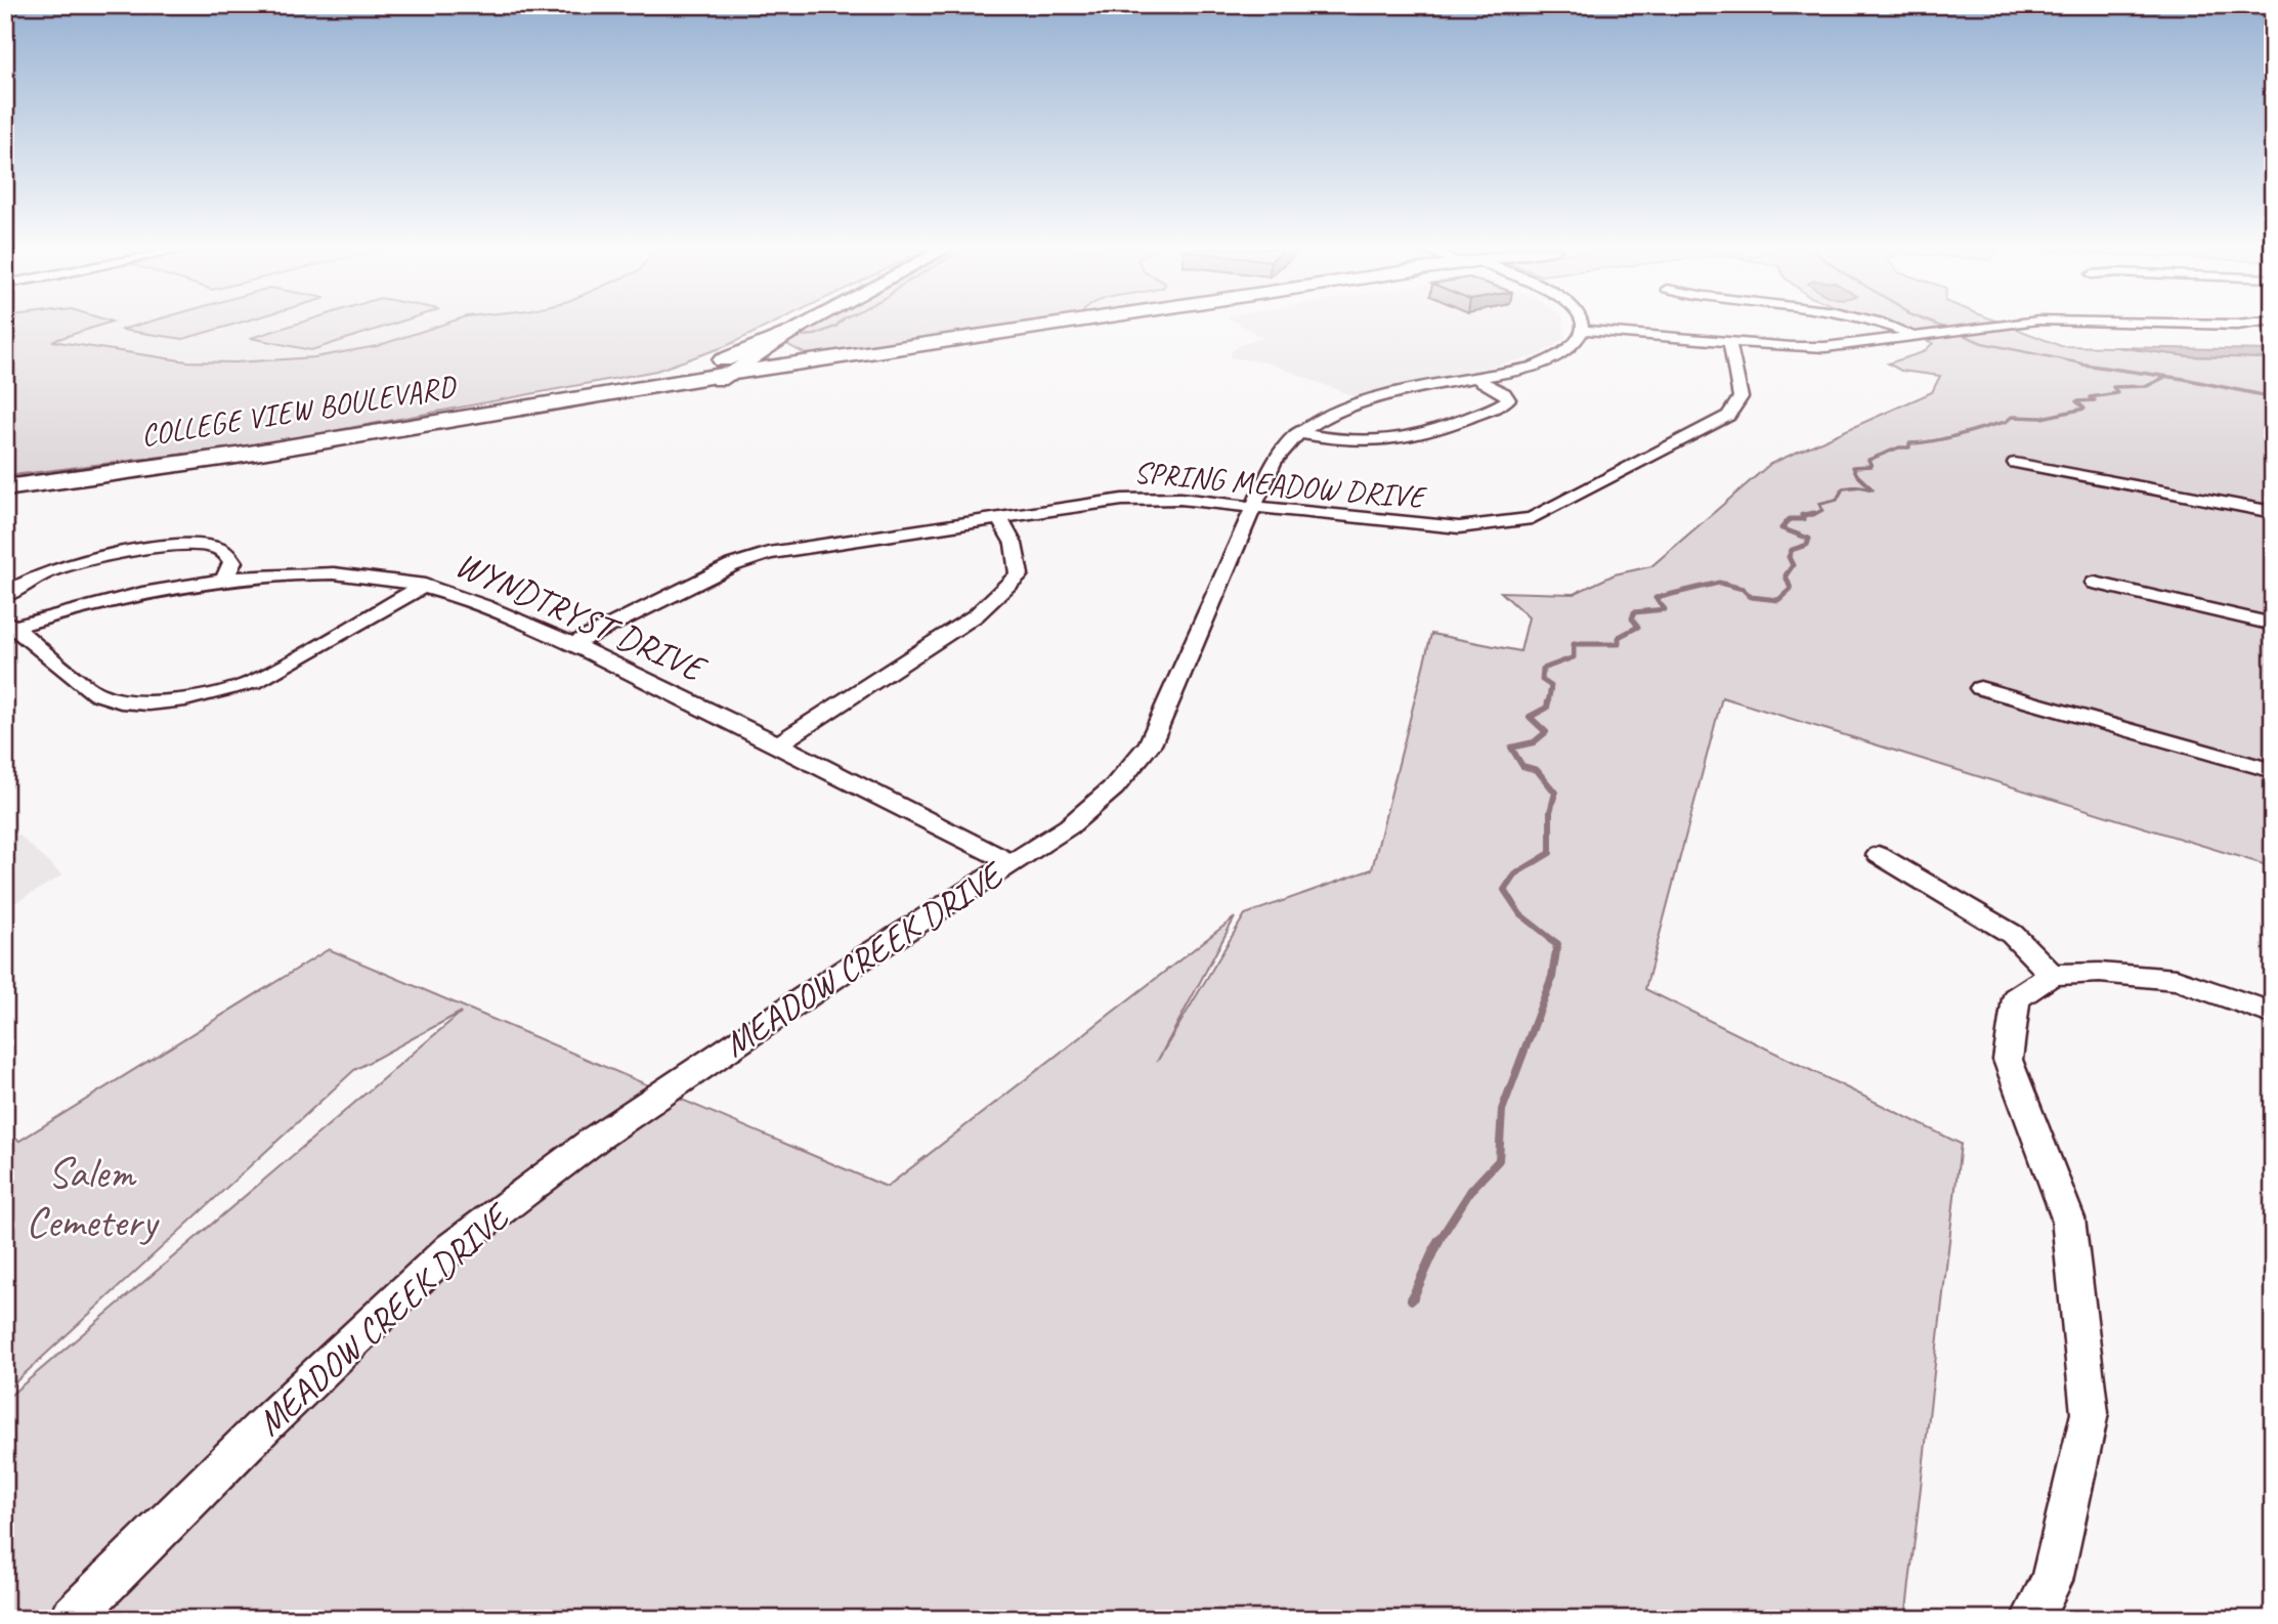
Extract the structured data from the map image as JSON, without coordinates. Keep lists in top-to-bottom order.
{
  "streets": {
    "highway": ["COLLEGE VIEW BOULEVARD"],
    "street": ["SPRING MEADOW DRIVE", "WYNDTRYST DRIVE", "MEADOW CREEK DRIVE"]
  },
  "crossings": [
    ["SPRING MEADOW DRIVE", "WYNDTRYST DRIVE"],
    ["SPRING MEADOW DRIVE", "MEADOW CREEK DRIVE"],
    ["WYNDTRYST DRIVE", "MEADOW CREEK DRIVE"]
  ],
  "parks": ["Salem Cemetery"]
}
